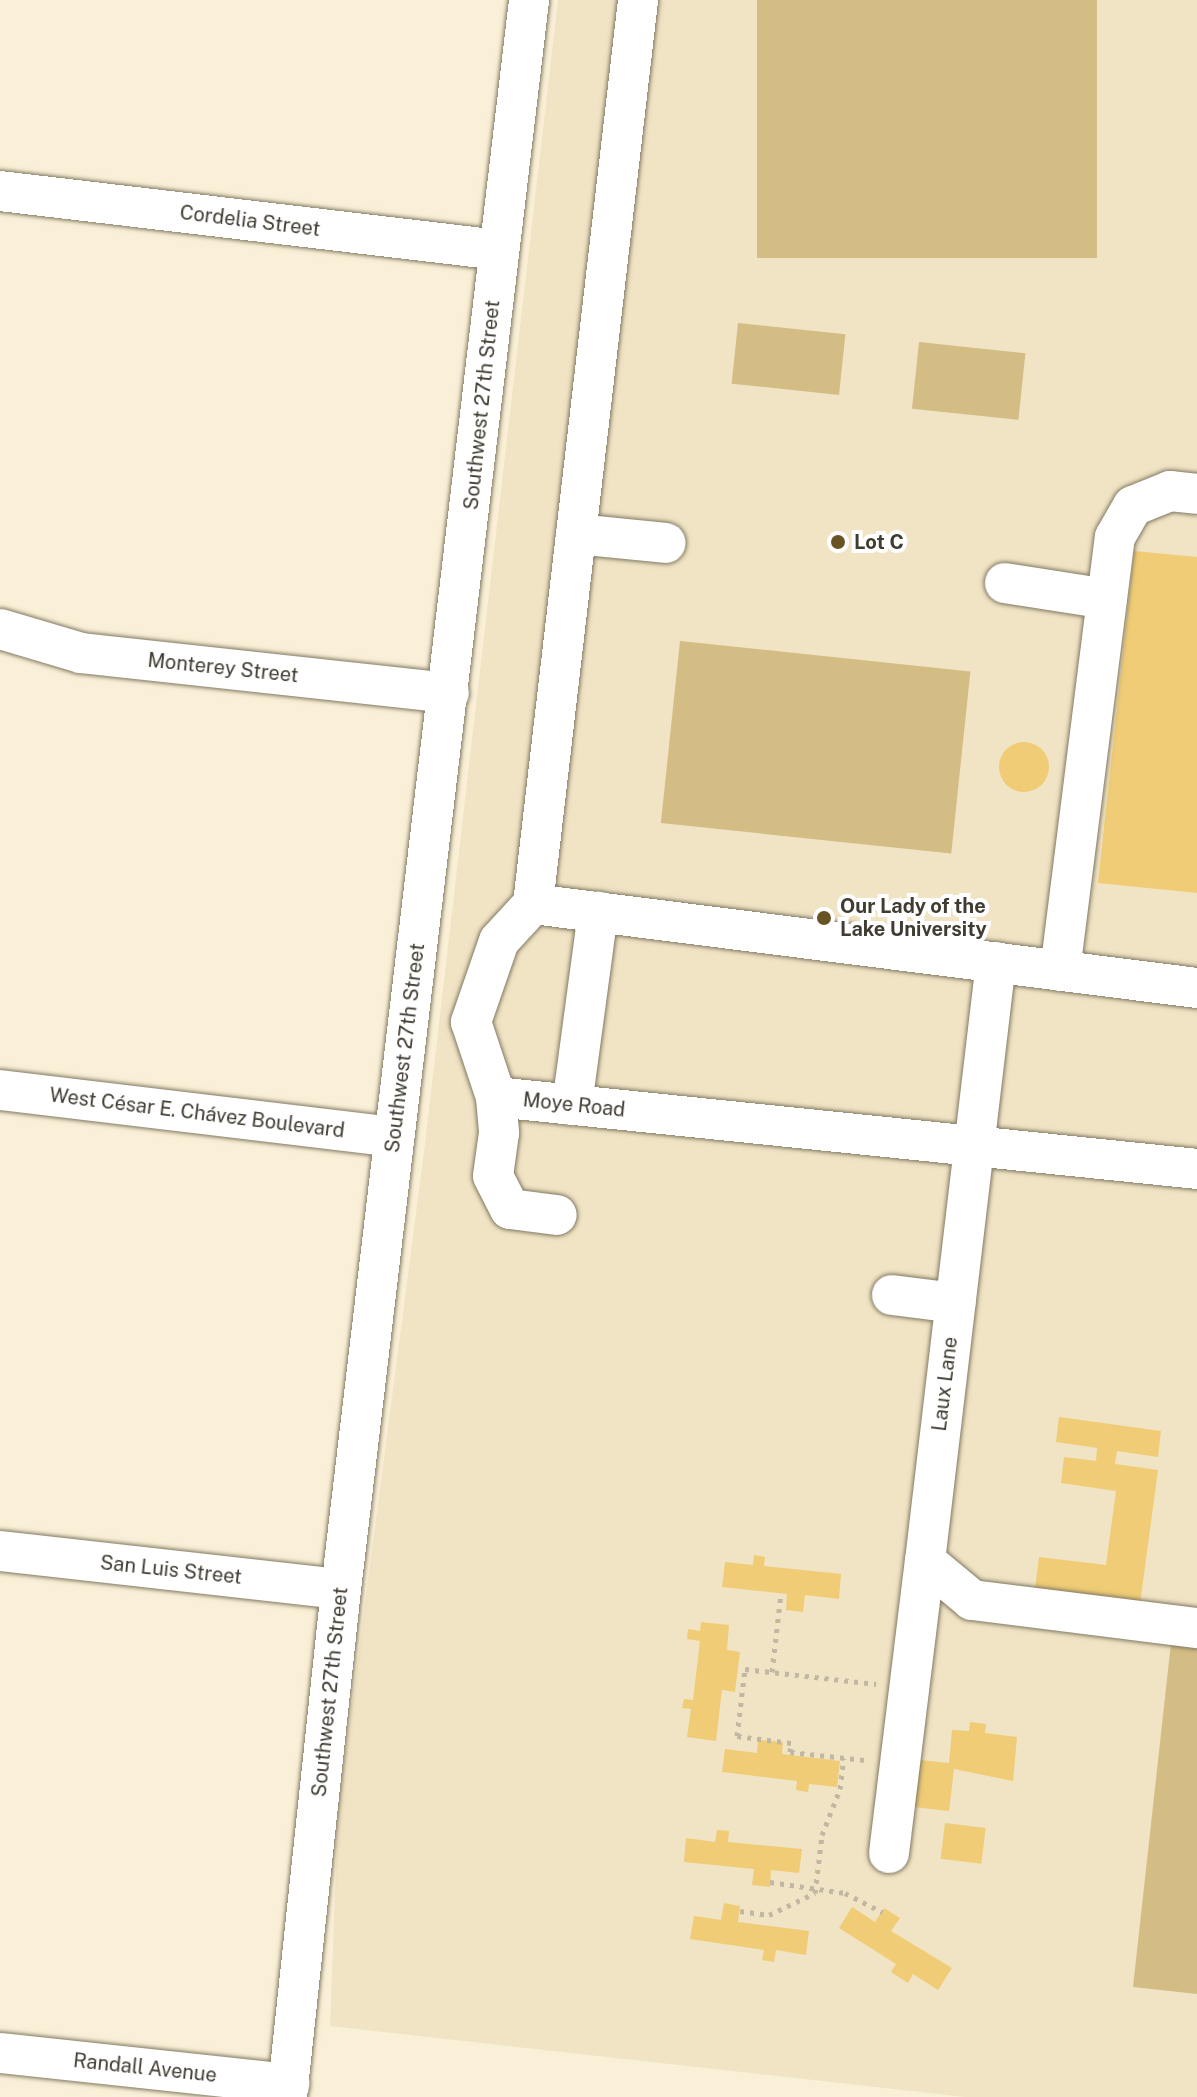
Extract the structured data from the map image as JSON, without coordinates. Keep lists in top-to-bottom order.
{
  "streets": {
    "street": [
      "Cordelia Street",
      "Southwest 27th Street",
      "Monterey Street",
      "Moye Road",
      "West César E. Chávez Boulevard",
      "Laux Lane",
      "San Luis Street",
      "Randall Avenue"
    ]
  },
  "crossings": [
    ["Cordelia Street", "Southwest 27th Street"],
    ["Southwest 27th Street", "Monterey Street"],
    ["Southwest 27th Street", "West César E. Chávez Boulevard"],
    ["Southwest 27th Street", "San Luis Street"],
    ["Southwest 27th Street", "Randall Avenue"],
    ["Moye Road", "Laux Lane"]
  ],
  "places": ["Lot C", "Our Lady of the Lake University"]
}
